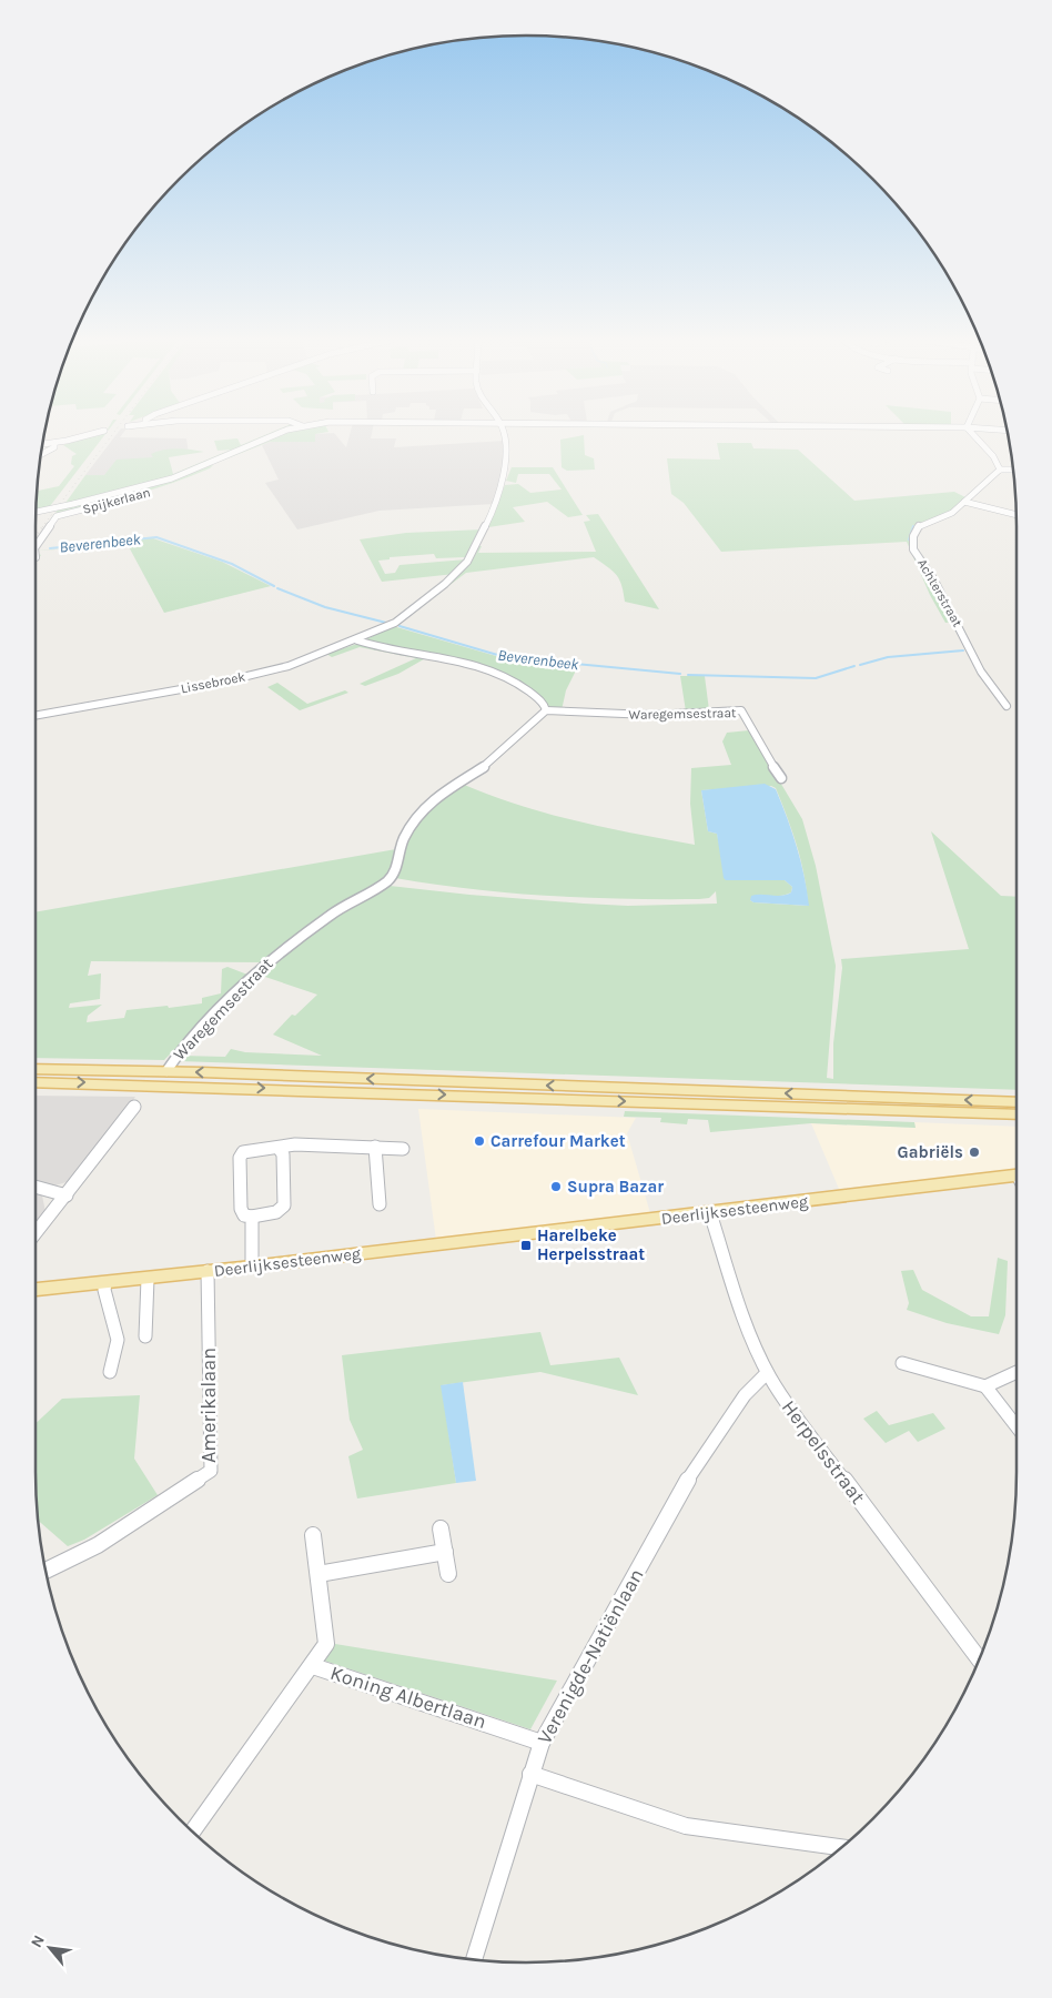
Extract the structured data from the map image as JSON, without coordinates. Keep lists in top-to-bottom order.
{
  "streets": {
    "main road": ["Deerlijksesteenweg"],
    "street": [
      "Spijkerlaan",
      "Achterstraat",
      "Lissebroek",
      "Waregemsestraat",
      "Amerikalaan",
      "Herpelsstraat",
      "Verenigde-Natiënlaan",
      "Koning Albertlaan"
    ]
  },
  "crossings": [
    ["Deerlijksesteenweg", "Amerikalaan"],
    ["Deerlijksesteenweg", "Herpelsstraat"],
    ["Herpelsstraat", "Verenigde-Natiënlaan"],
    ["Verenigde-Natiënlaan", "Koning Albertlaan"]
  ],
  "water": ["Beverenbeek"],
  "places": {
    "other": ["Carrefour Market", "Gabriëls", "Supra Bazar"],
    "transit": ["Harelbeke Herpelsstraat"]
  },
  "north": "top left"
}
